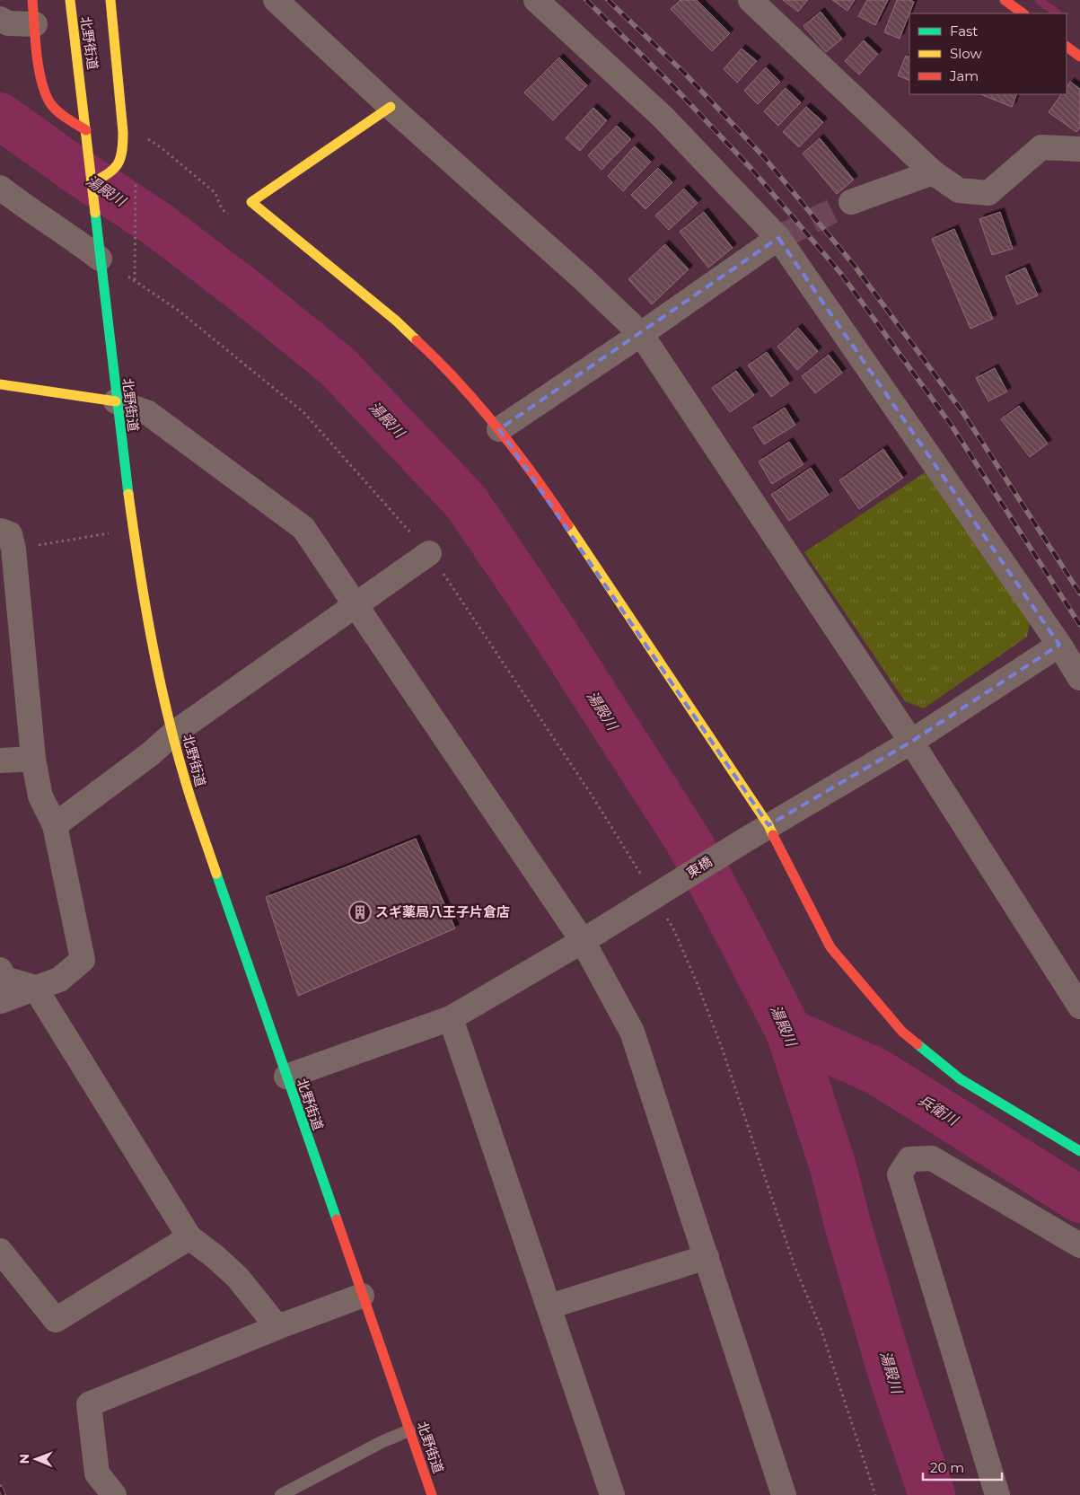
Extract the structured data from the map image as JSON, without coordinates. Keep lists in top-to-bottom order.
{
  "streets": {
    "main road": ["北野街道"],
    "street": ["東橋"]
  },
  "crossings": [
    ["北野街道", "東橋"]
  ],
  "water": ["湯殿川", "兵衛川"],
  "places": {
    "building": ["スギ薬局八王子片倉店"]
  },
  "legend": ["Fast", "Slow", "Jam"],
  "scale_bar": "20 m",
  "north": "left"
}
